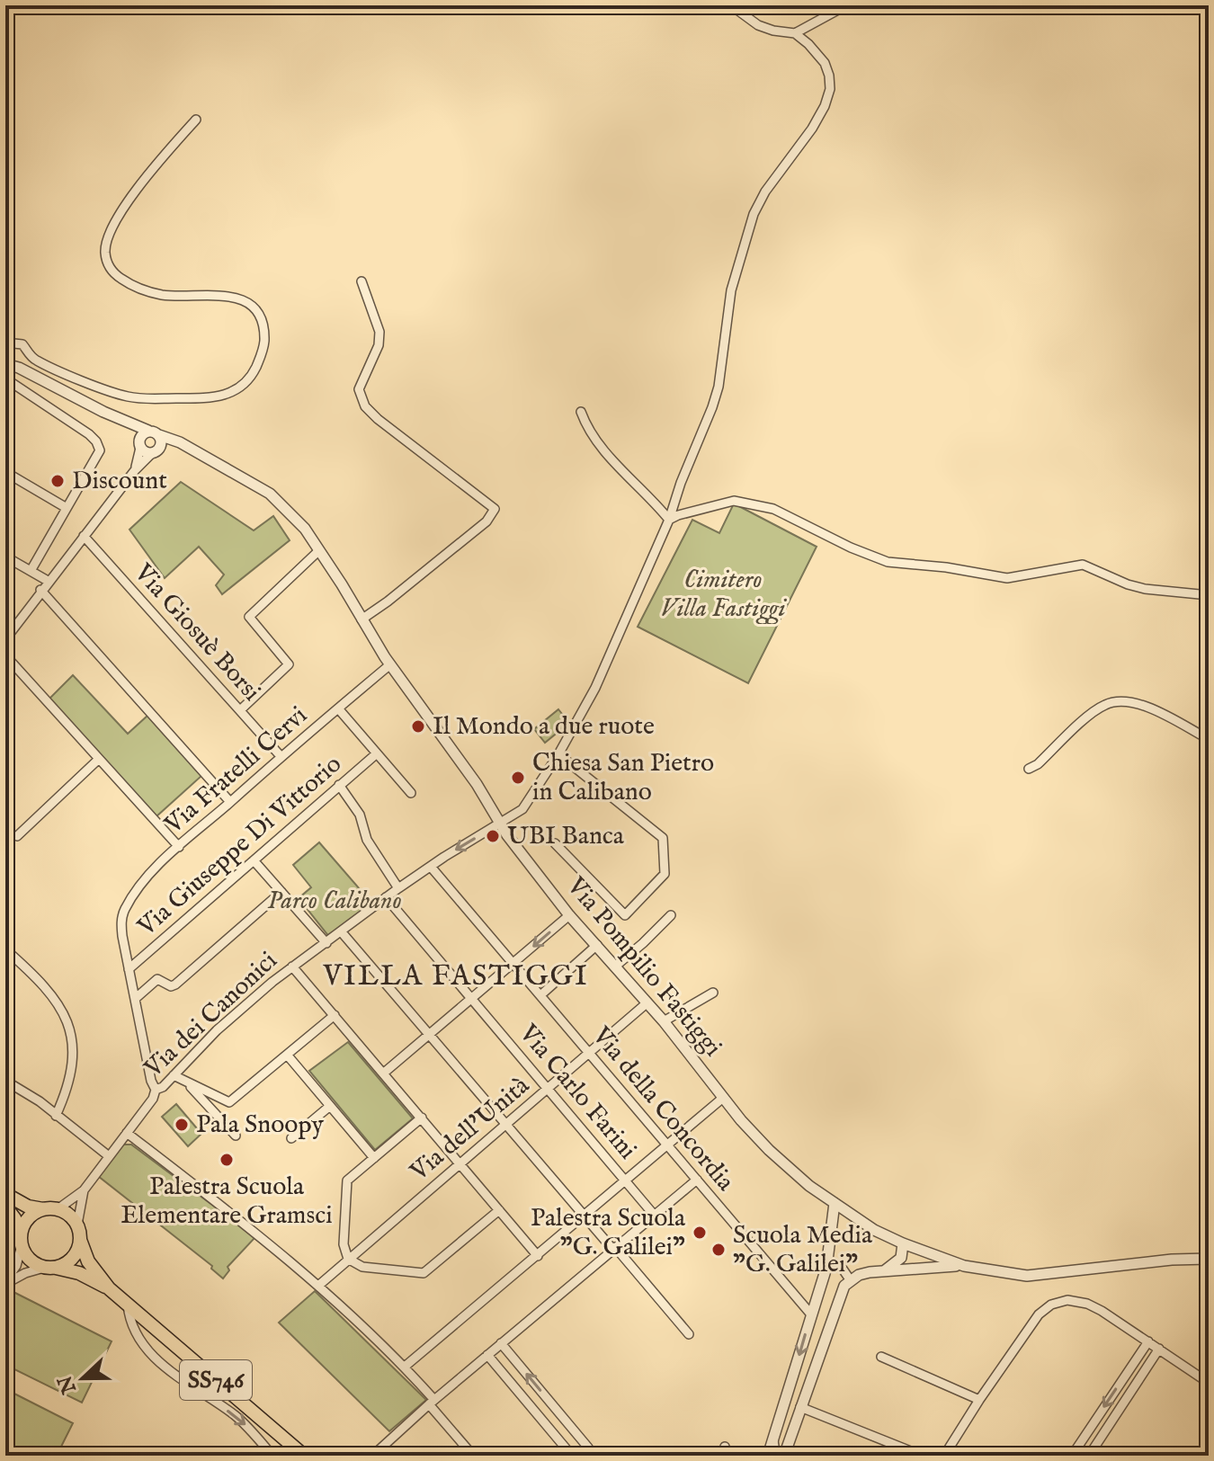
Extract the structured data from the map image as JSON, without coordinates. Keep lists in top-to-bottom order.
{
  "streets": {
    "main road": ["SS746"],
    "street": [
      "Via Giosuè Borsi",
      "Via Fratelli Cervi",
      "Via Giuseppe Di Vittorio",
      "Via Pompilio Fastiggi",
      "Via dei Canonici",
      "Via Carlo Farini",
      "Via della Concordia",
      "Via dell'Unità"
    ]
  },
  "crossings": [
    ["Via Giosuè Borsi", "Via Fratelli Cervi"],
    ["Via Fratelli Cervi", "Via Giuseppe Di Vittorio"],
    ["Via Fratelli Cervi", "Via Pompilio Fastiggi"],
    ["Via Pompilio Fastiggi", "Via dei Canonici"],
    ["Via Pompilio Fastiggi", "Via dell'Unità"],
    ["Via dei Canonici", "Via Carlo Farini"],
    ["Via dei Canonici", "Via della Concordia"],
    ["Via dei Canonici", "SS746"],
    ["Via Carlo Farini", "Via dell'Unità"],
    ["Via della Concordia", "Via dell'Unità"]
  ],
  "districts": ["VILLA FASTIGGI"],
  "parks": ["Cimitero Villa Fastiggi", "Parco Calibano"],
  "places": [
    "Discount",
    "Il Mondo a due ruote",
    "Chiesa San Pietro in Calibano",
    "UBI Banca",
    "Pala Snoopy",
    "Palestra Scuola Elementare Gramsci",
    "Palestra Scuola \"G. Galilei\"",
    "Scuola Media \"G. Galilei\""
  ],
  "north": "left"
}
